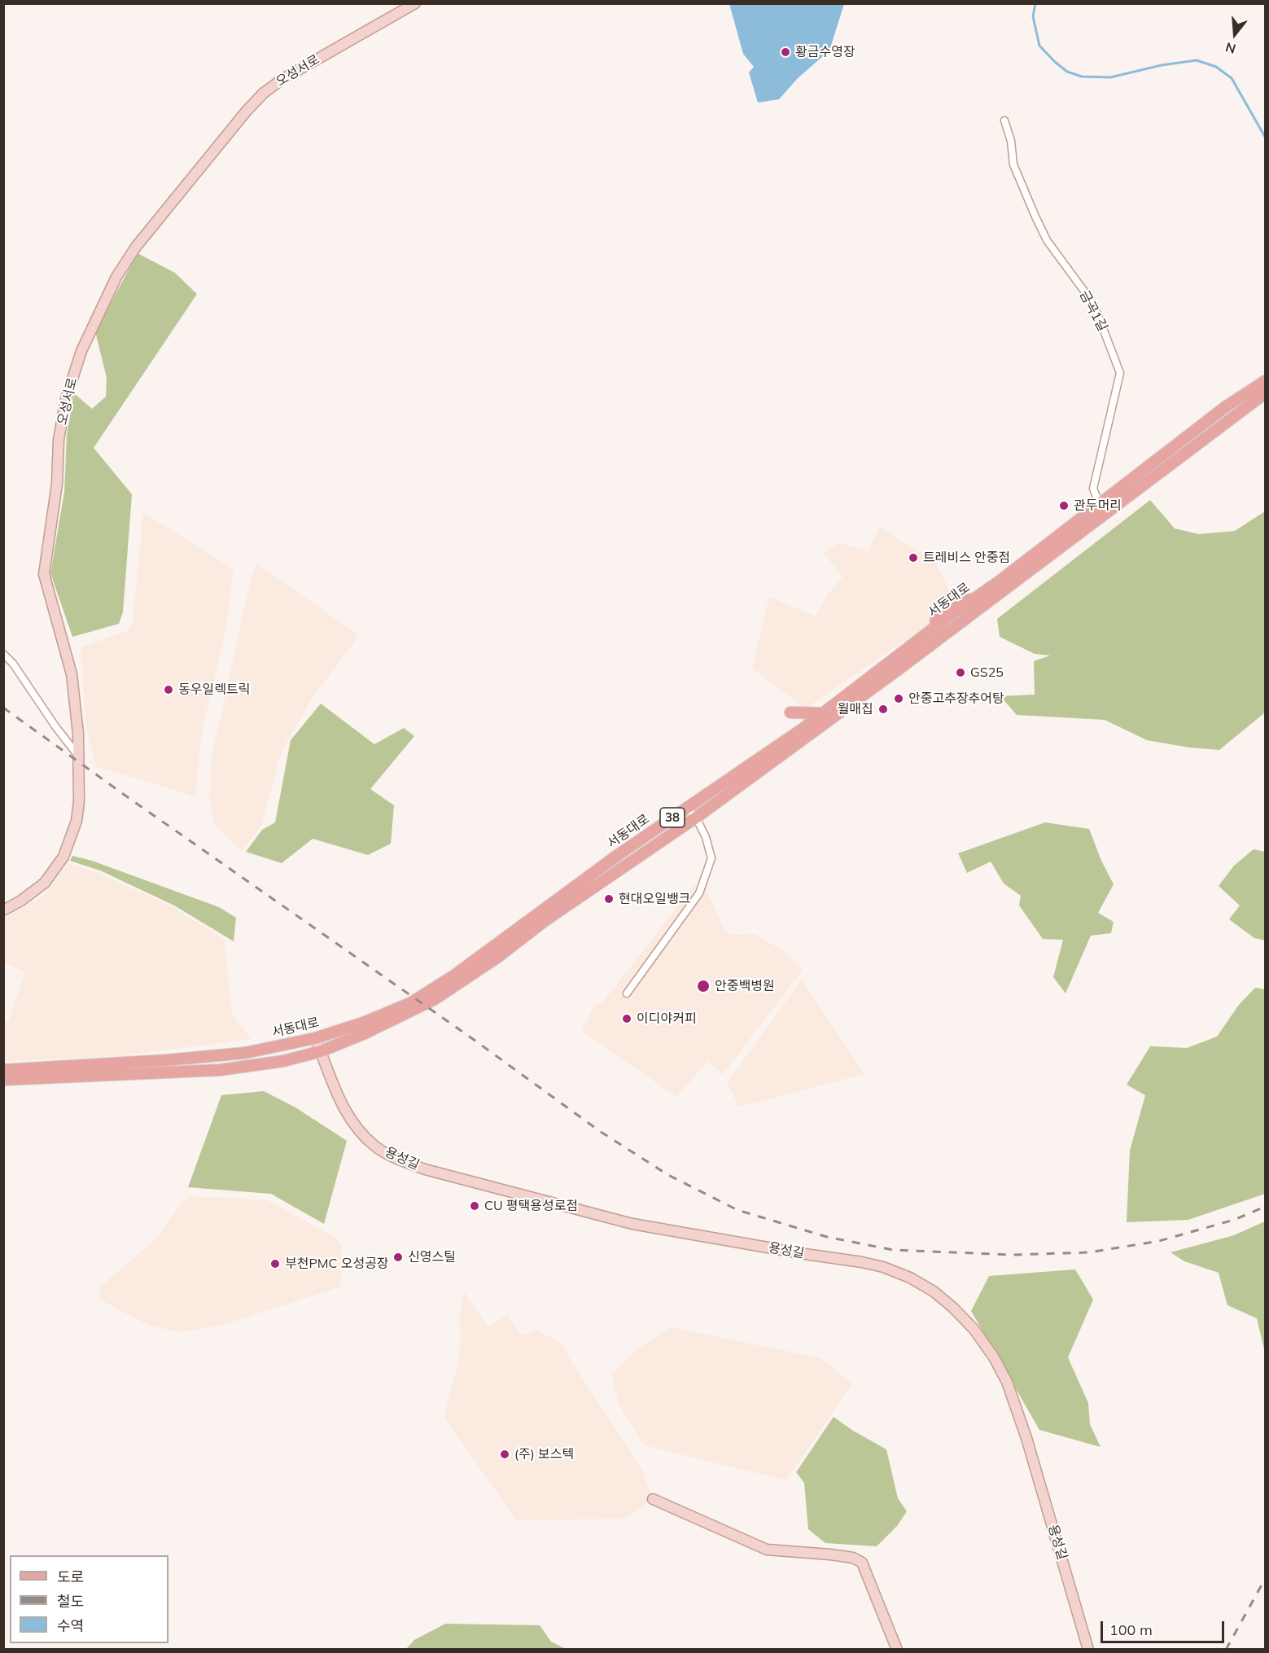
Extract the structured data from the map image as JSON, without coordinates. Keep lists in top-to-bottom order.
{
  "streets": {
    "main road": ["서동대로", "38"],
    "street": ["오성서로", "금곡1길", "용성길"]
  },
  "crossings": [
    ["금곡1길", "서동대로"],
    ["서동대로", "용성길"]
  ],
  "places": [
    "황금수영장",
    "관두머리",
    "트레비스 안중점",
    "GS25",
    "동우일렉트릭",
    "안중고추장추어탕",
    "월매집",
    "현대오일뱅크",
    "안중백병원",
    "이디야커피",
    "CU 평택용성로점",
    "신영스틸",
    "부천PMC 오성공장",
    "(주) 보스텍"
  ],
  "legend": ["도로", "철도", "수역"],
  "scale_bar": "100 m",
  "north": "bottom"
}
